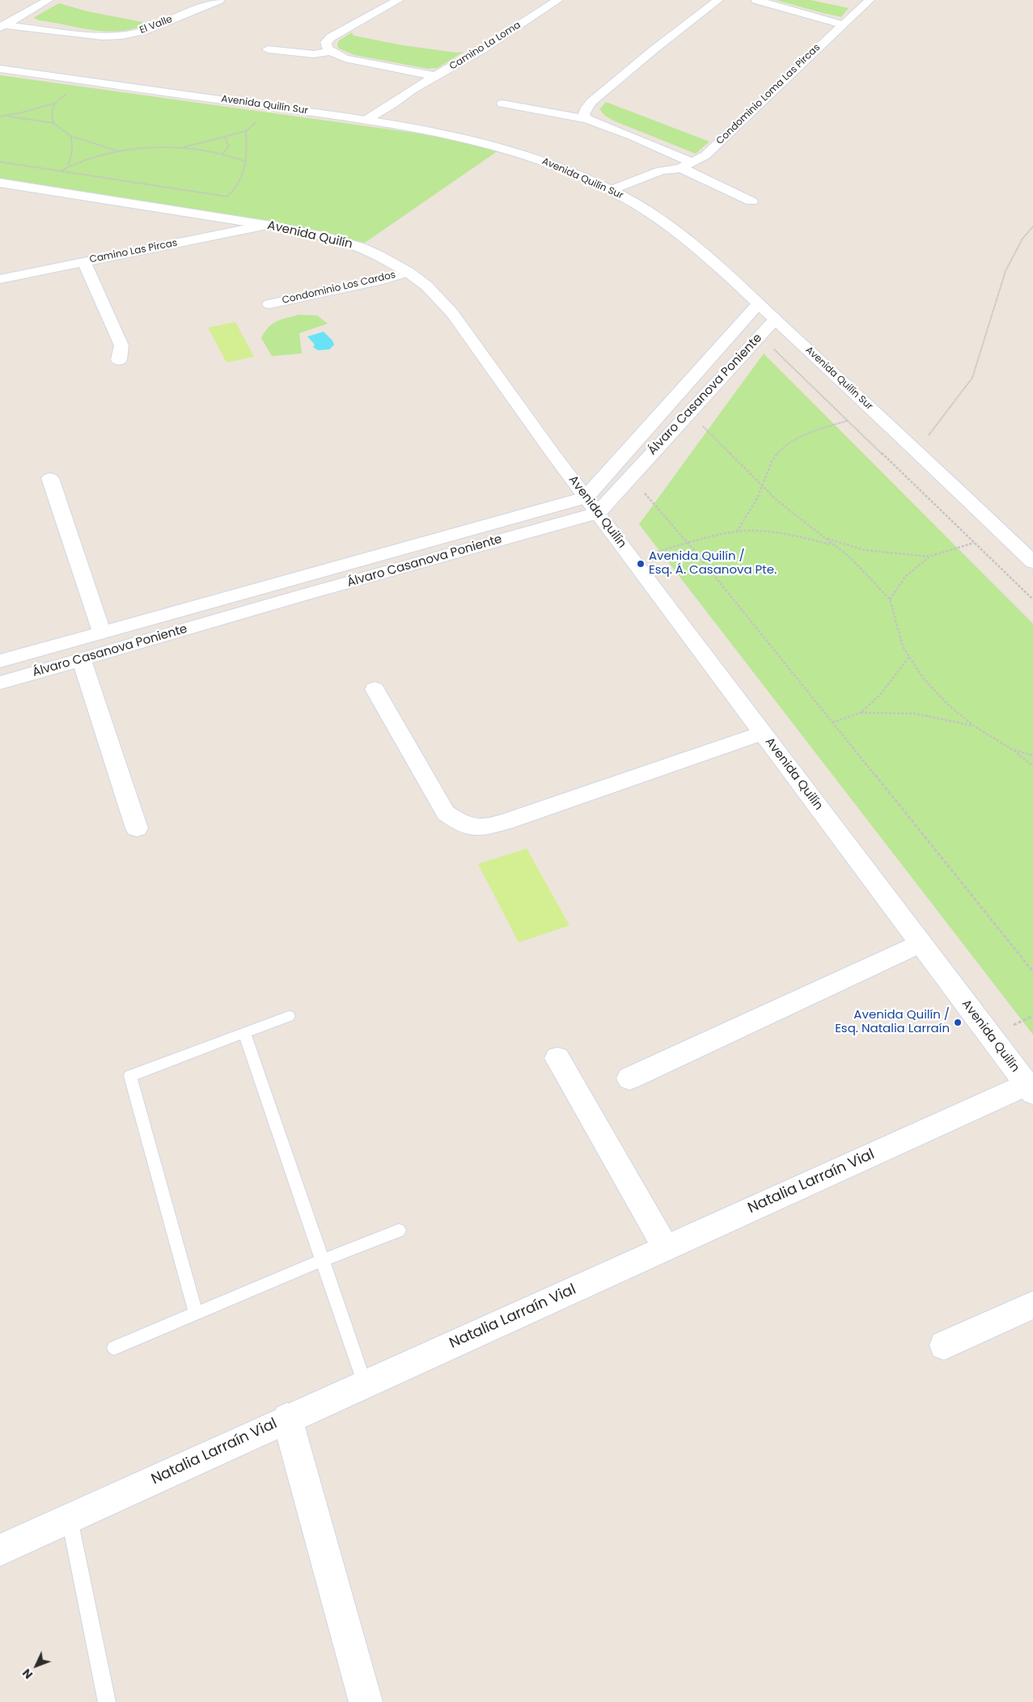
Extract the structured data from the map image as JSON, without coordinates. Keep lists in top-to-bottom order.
{
  "streets": {
    "street": [
      "El Valle",
      "Camino La Loma",
      "Condominio Loma Las Pircas",
      "Avenida Quilín Sur",
      "Avenida Quilín",
      "Camino Las Pircas",
      "Condominio Los Cardos",
      "Álvaro Casanova Poniente",
      "Natalia Larraín Vial"
    ]
  },
  "crossings": [
    ["Camino La Loma", "Avenida Quilín Sur"],
    ["Condominio Loma Las Pircas", "Avenida Quilín Sur"],
    ["Avenida Quilín Sur", "Álvaro Casanova Poniente"],
    ["Avenida Quilín", "Camino Las Pircas"],
    ["Avenida Quilín", "Condominio Los Cardos"],
    ["Avenida Quilín", "Álvaro Casanova Poniente"],
    ["Avenida Quilín", "Natalia Larraín Vial"]
  ],
  "places": ["Avenida Quilín / Esq. Á. Casanova Pte.", "Avenida Quilín / Esq. Natalia Larraín"],
  "north": "bottom left"
}
